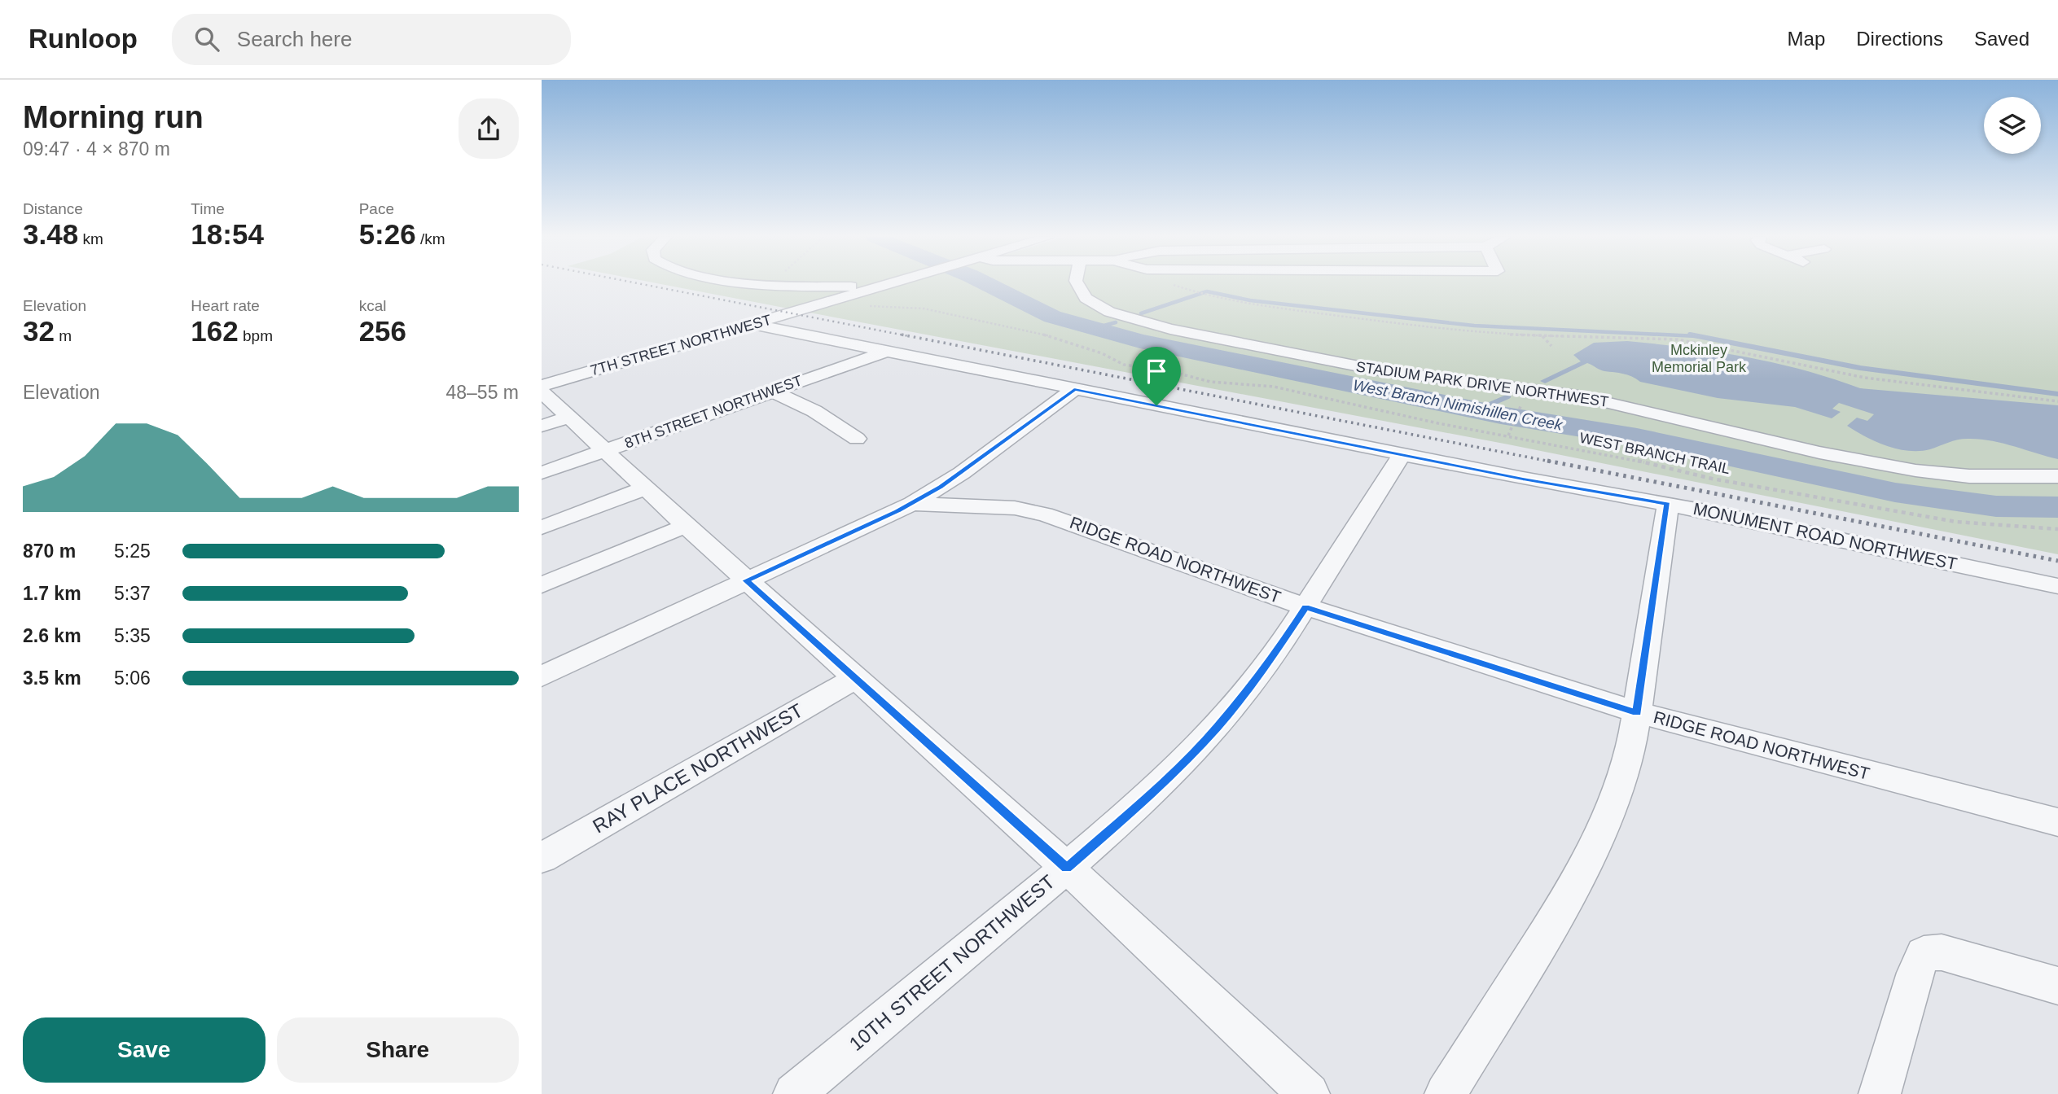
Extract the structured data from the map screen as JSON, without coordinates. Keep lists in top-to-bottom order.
{
  "streets": {
    "street": [
      "7TH STREET NORTHWEST",
      "STADIUM PARK DRIVE NORTHWEST",
      "8TH STREET NORTHWEST",
      "MONUMENT ROAD NORTHWEST",
      "RIDGE ROAD NORTHWEST",
      "RAY PLACE NORTHWEST",
      "10TH STREET NORTHWEST"
    ],
    "path": ["WEST BRANCH TRAIL"]
  },
  "crossings": [
    ["7TH STREET NORTHWEST", "WEST BRANCH TRAIL"],
    ["7TH STREET NORTHWEST", "MONUMENT ROAD NORTHWEST"],
    ["8TH STREET NORTHWEST", "MONUMENT ROAD NORTHWEST"],
    ["MONUMENT ROAD NORTHWEST", "10TH STREET NORTHWEST"],
    ["RIDGE ROAD NORTHWEST", "10TH STREET NORTHWEST"]
  ],
  "water": ["West Branch Nimishillen Creek"],
  "parks": ["Mckinley Memorial Park"],
  "page": {
    "header": "Runloop",
    "search": "Search here",
    "nav": ["Map", "Directions", "Saved"],
    "heading": ["Morning run", "09:47 · 4 × 870 m"],
    "stats": [
      ["Distance", "3.48 km"],
      ["Time", "18:54"],
      ["Pace", "5:26 /km"],
      ["Elevation", "32 m"],
      ["Heart rate", "162 bpm"],
      ["kcal", "256"]
    ],
    "chart": ["Elevation", "48–55 m"],
    "list": [
      {
        "name": "870 m",
        "note": "5:25"
      },
      {
        "name": "1.7 km",
        "note": "5:37"
      },
      {
        "name": "2.6 km",
        "note": "5:35"
      },
      {
        "name": "3.5 km",
        "note": "5:06"
      }
    ],
    "buttons": ["Save", "Share"]
  }
}
